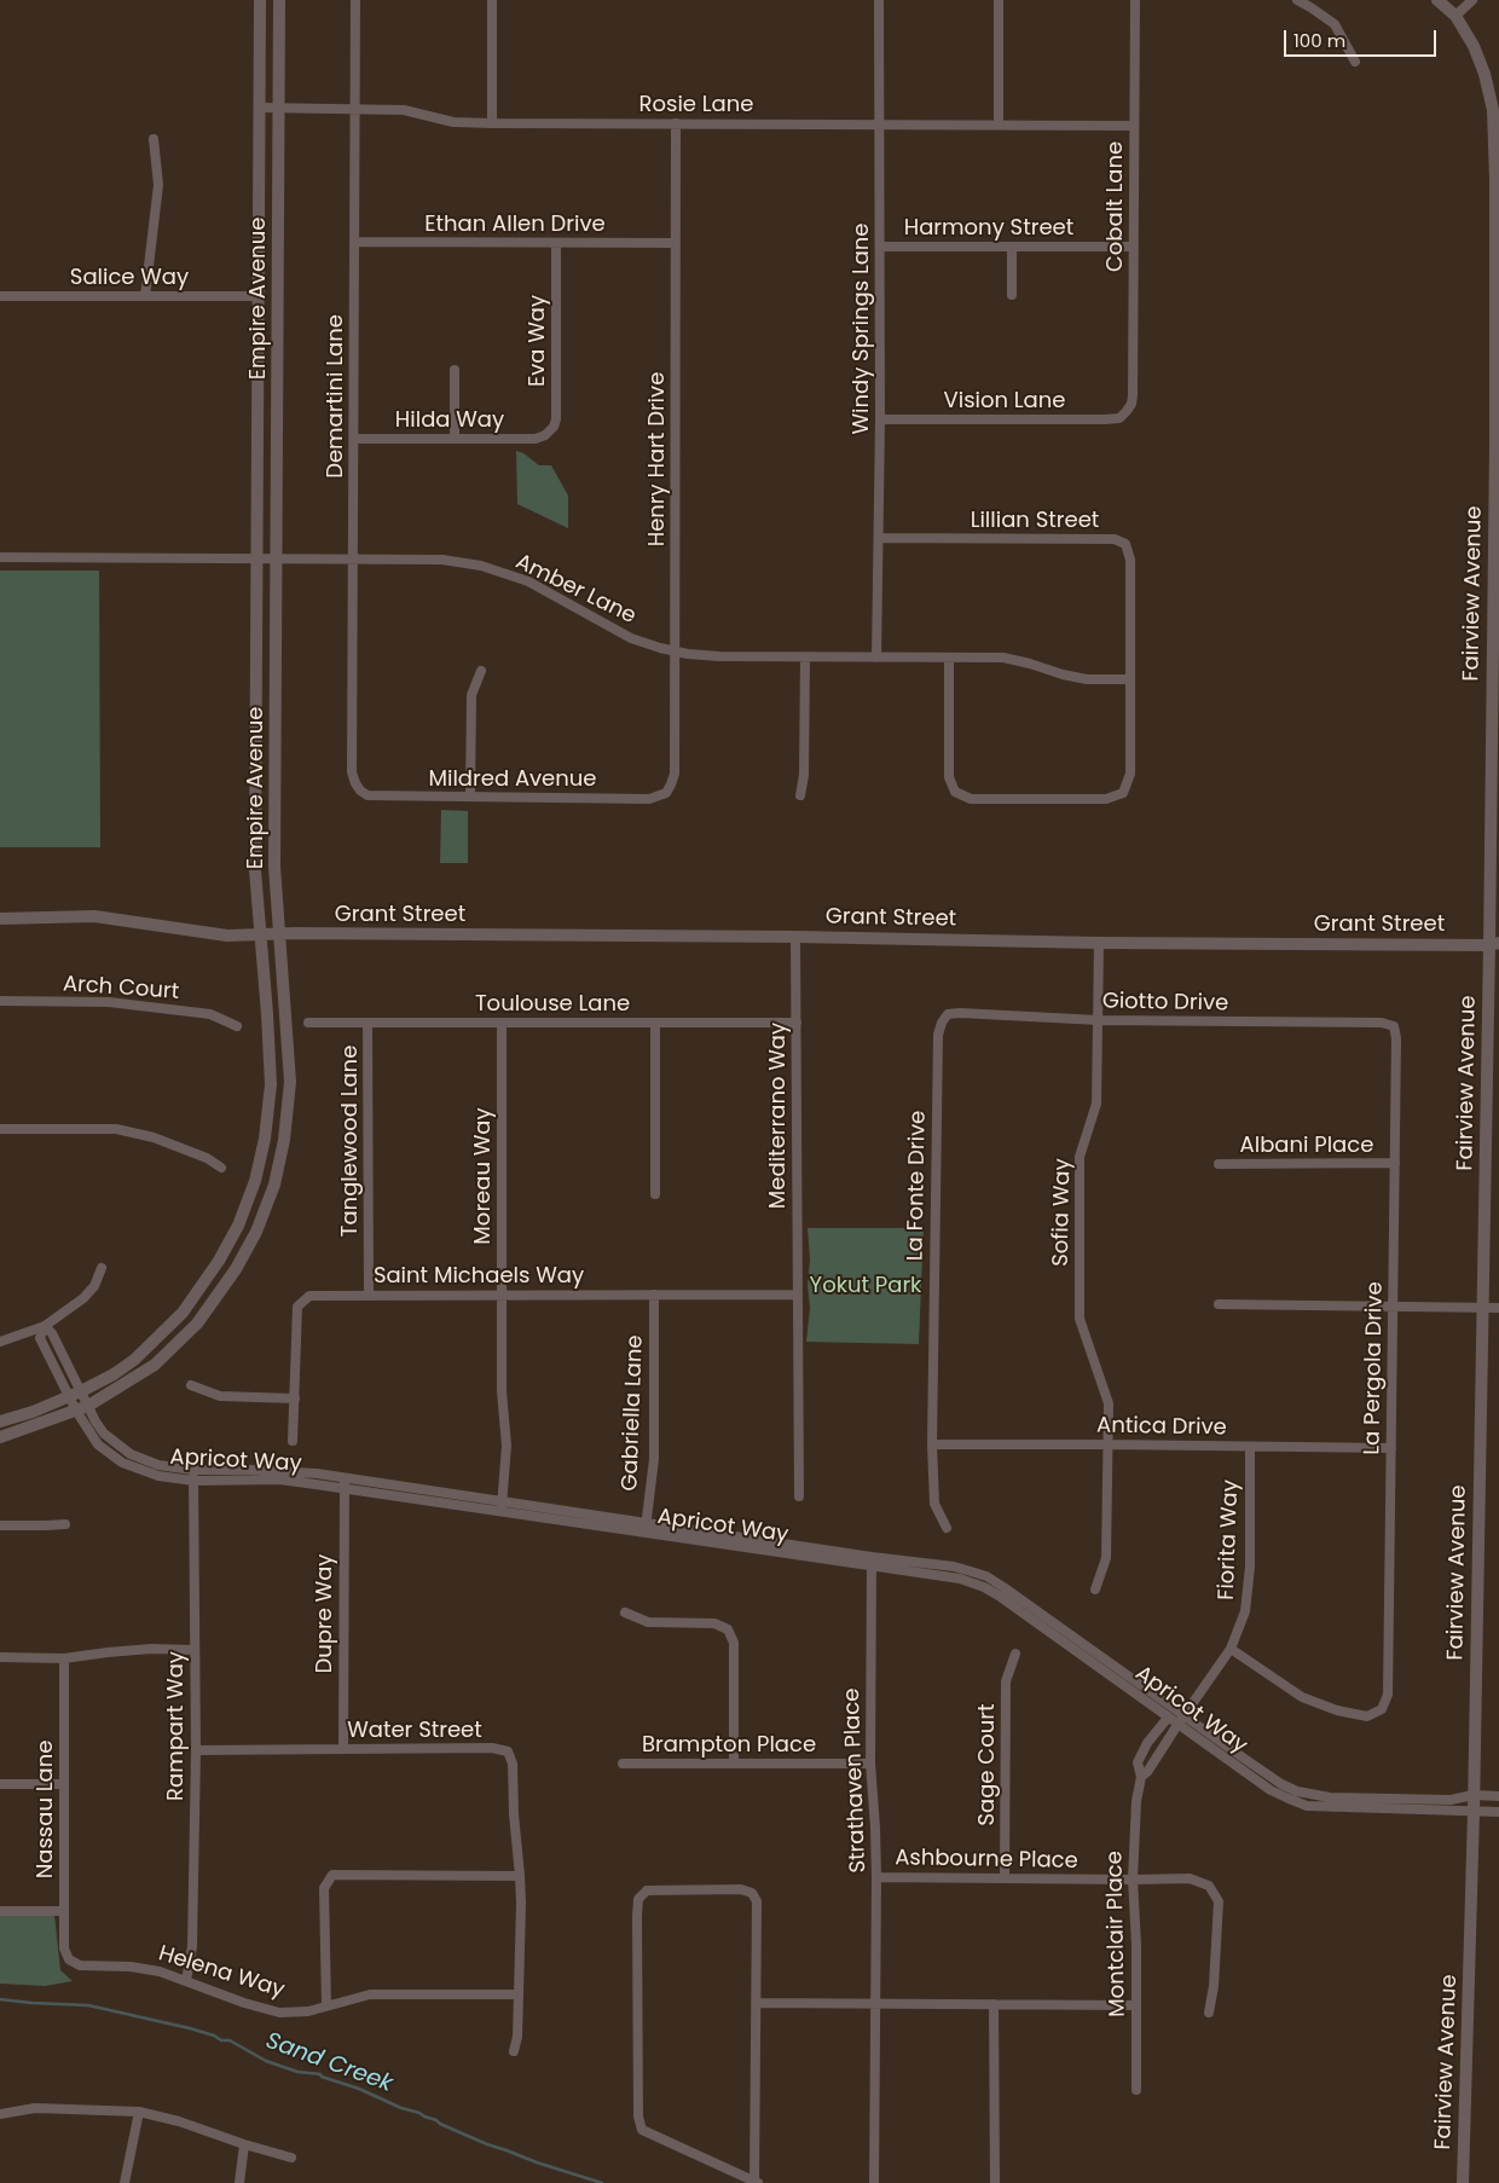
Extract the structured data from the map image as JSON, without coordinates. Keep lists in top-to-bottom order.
{
  "streets": {
    "street": [
      "Rosie Lane",
      "Cobalt Lane",
      "Ethan Allen Drive",
      "Harmony Street",
      "Salice Way",
      "Empire Avenue",
      "Windy Springs Lane",
      "Eva Way",
      "Demartini Lane",
      "Vision Lane",
      "Hilda Way",
      "Henry Hart Drive",
      "Lillian Street",
      "Amber Lane",
      "Fairview Avenue",
      "Mildred Avenue",
      "Grant Street",
      "Arch Court",
      "Giotto Drive",
      "Toulouse Lane",
      "Mediterrano Way",
      "Tanglewood Lane",
      "Albani Place",
      "Moreau Way",
      "La Fonte Drive",
      "Sofia Way",
      "Saint Michaels Way",
      "La Pergola Drive",
      "Gabriella Lane",
      "Antica Drive",
      "Apricot Way",
      "Fiorita Way",
      "Dupre Way",
      "Rampart Way",
      "Water Street",
      "Brampton Place",
      "Sage Court",
      "Strathaven Place",
      "Nassau Lane",
      "Ashbourne Place",
      "Montclair Place",
      "Helena Way"
    ]
  },
  "crossings": [
    ["Rosie Lane", "Cobalt Lane"],
    ["Rosie Lane", "Empire Avenue"],
    ["Rosie Lane", "Windy Springs Lane"],
    ["Rosie Lane", "Demartini Lane"],
    ["Rosie Lane", "Henry Hart Drive"],
    ["Cobalt Lane", "Harmony Street"],
    ["Cobalt Lane", "Vision Lane"],
    ["Ethan Allen Drive", "Eva Way"],
    ["Ethan Allen Drive", "Demartini Lane"],
    ["Ethan Allen Drive", "Henry Hart Drive"],
    ["Harmony Street", "Windy Springs Lane"],
    ["Salice Way", "Empire Avenue"],
    ["Empire Avenue", "Amber Lane"],
    ["Empire Avenue", "Grant Street"],
    ["Empire Avenue", "Apricot Way"],
    ["Windy Springs Lane", "Vision Lane"],
    ["Windy Springs Lane", "Lillian Street"],
    ["Windy Springs Lane", "Amber Lane"],
    ["Eva Way", "Hilda Way"],
    ["Demartini Lane", "Hilda Way"],
    ["Demartini Lane", "Amber Lane"],
    ["Demartini Lane", "Mildred Avenue"],
    ["Henry Hart Drive", "Amber Lane"],
    ["Henry Hart Drive", "Mildred Avenue"],
    ["Lillian Street", "Amber Lane"],
    ["Fairview Avenue", "Grant Street"],
    ["Fairview Avenue", "Apricot Way"],
    ["Grant Street", "Mediterrano Way"],
    ["Grant Street", "Sofia Way"],
    ["Giotto Drive", "La Fonte Drive"],
    ["Giotto Drive", "Sofia Way"],
    ["Giotto Drive", "La Pergola Drive"],
    ["Toulouse Lane", "Mediterrano Way"],
    ["Toulouse Lane", "Tanglewood Lane"],
    ["Toulouse Lane", "Moreau Way"],
    ["Mediterrano Way", "Saint Michaels Way"],
    ["Tanglewood Lane", "Saint Michaels Way"],
    ["Albani Place", "La Pergola Drive"],
    ["Moreau Way", "Saint Michaels Way"],
    ["Moreau Way", "Apricot Way"],
    ["La Fonte Drive", "Antica Drive"],
    ["Sofia Way", "Antica Drive"],
    ["Saint Michaels Way", "Gabriella Lane"],
    ["La Pergola Drive", "Antica Drive"],
    ["La Pergola Drive", "Fiorita Way"],
    ["Gabriella Lane", "Apricot Way"],
    ["Antica Drive", "Fiorita Way"],
    ["Apricot Way", "Fiorita Way"],
    ["Apricot Way", "Dupre Way"],
    ["Apricot Way", "Rampart Way"],
    ["Apricot Way", "Strathaven Place"],
    ["Apricot Way", "Montclair Place"],
    ["Fiorita Way", "Montclair Place"],
    ["Dupre Way", "Water Street"],
    ["Rampart Way", "Water Street"],
    ["Rampart Way", "Helena Way"],
    ["Brampton Place", "Strathaven Place"],
    ["Sage Court", "Ashbourne Place"],
    ["Strathaven Place", "Ashbourne Place"],
    ["Nassau Lane", "Helena Way"],
    ["Ashbourne Place", "Montclair Place"]
  ],
  "water": ["Sand Creek"],
  "parks": ["Yokut Park"],
  "scale_bar": "100 m"
}
